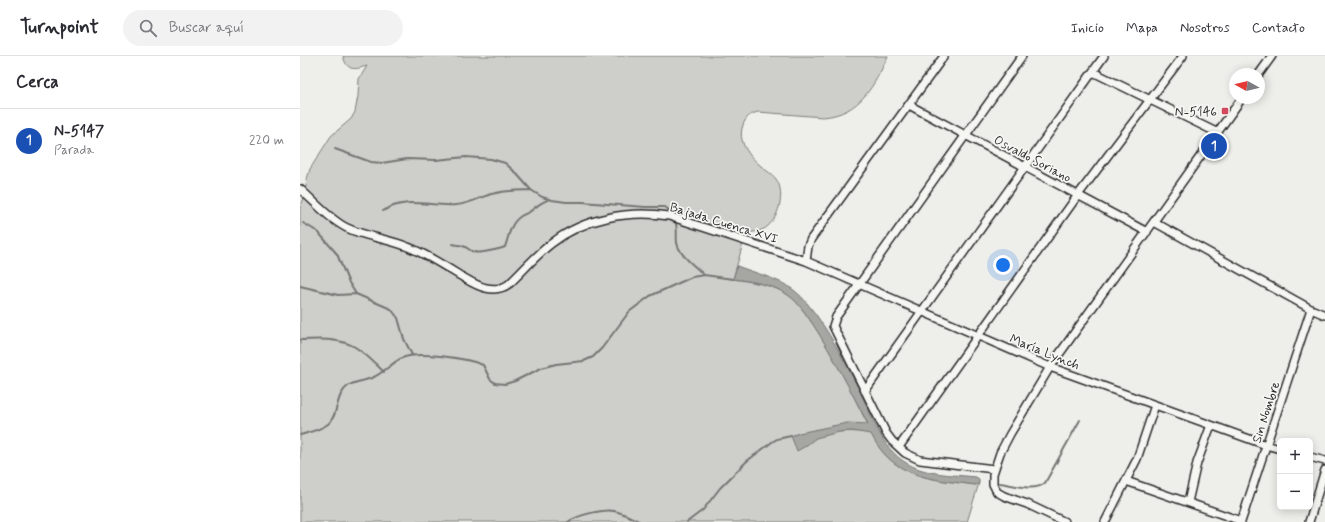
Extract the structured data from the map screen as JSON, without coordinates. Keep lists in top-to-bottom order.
{
  "streets": {
    "street": [
      "Osvaldo Soriano",
      "Bajada Cuenca XVI",
      "María Lynch",
      "Sin Nombre"
    ]
  },
  "crossings": [
    ["Bajada Cuenca XVI", "María Lynch"],
    ["María Lynch", "Sin Nombre"]
  ],
  "places": {
    "transit": ["N-5146"]
  },
  "north": "left",
  "page": {
    "header": "Turnpoint",
    "search": "Buscar aquí",
    "nav": [
      "Inicio",
      "Mapa",
      "Nosotros",
      "Contacto"
    ],
    "heading": "Cerca",
    "list": [
      {
        "mark": "1",
        "name": "N-5147",
        "note": "Parada",
        "value": "220 m"
      }
    ],
    "pins": "1",
    "map_buttons": ["+", "−"]
  }
}
